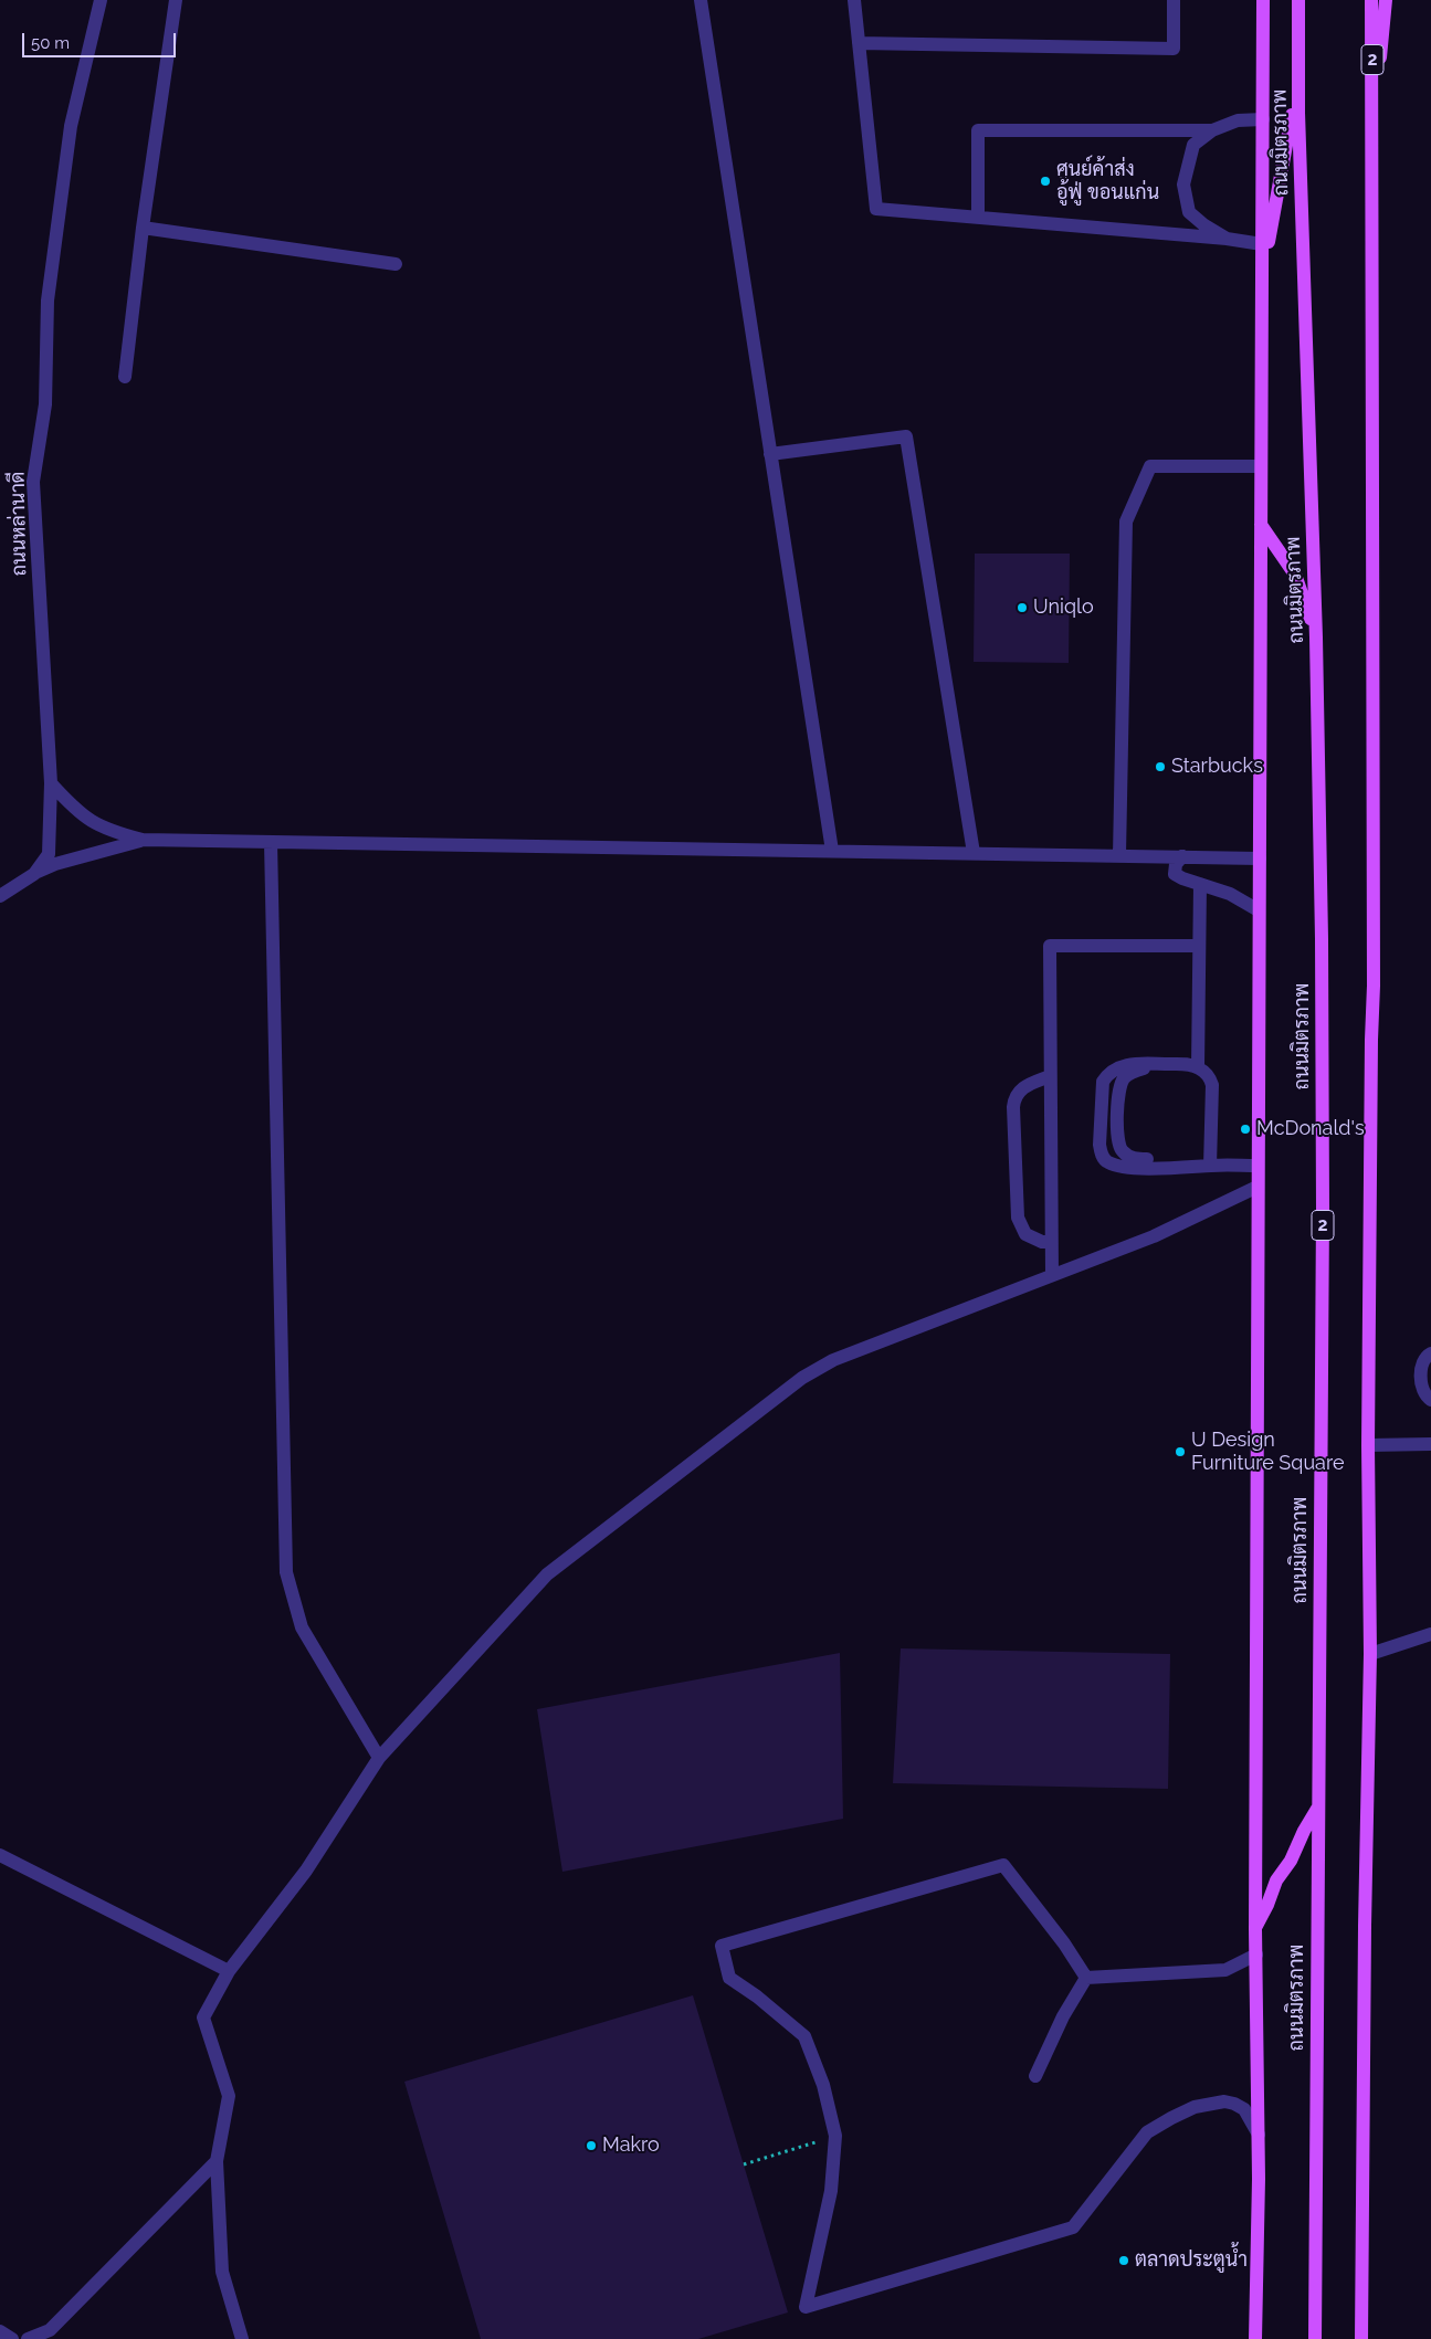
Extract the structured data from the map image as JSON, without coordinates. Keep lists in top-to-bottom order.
{
  "streets": {
    "main road": ["2", "ถนนมิตรภาพ"],
    "street": ["ถนนหล่านาดี"]
  },
  "places": [
    "ศูนย์ค้าส่ง อู้ฟู่ ขอนแก่น",
    "Uniqlo",
    "Starbucks",
    "McDonald's",
    "U Design Furniture Square",
    "Makro",
    "ตลาดประตูน้ำ"
  ],
  "scale_bar": "50 m"
}
